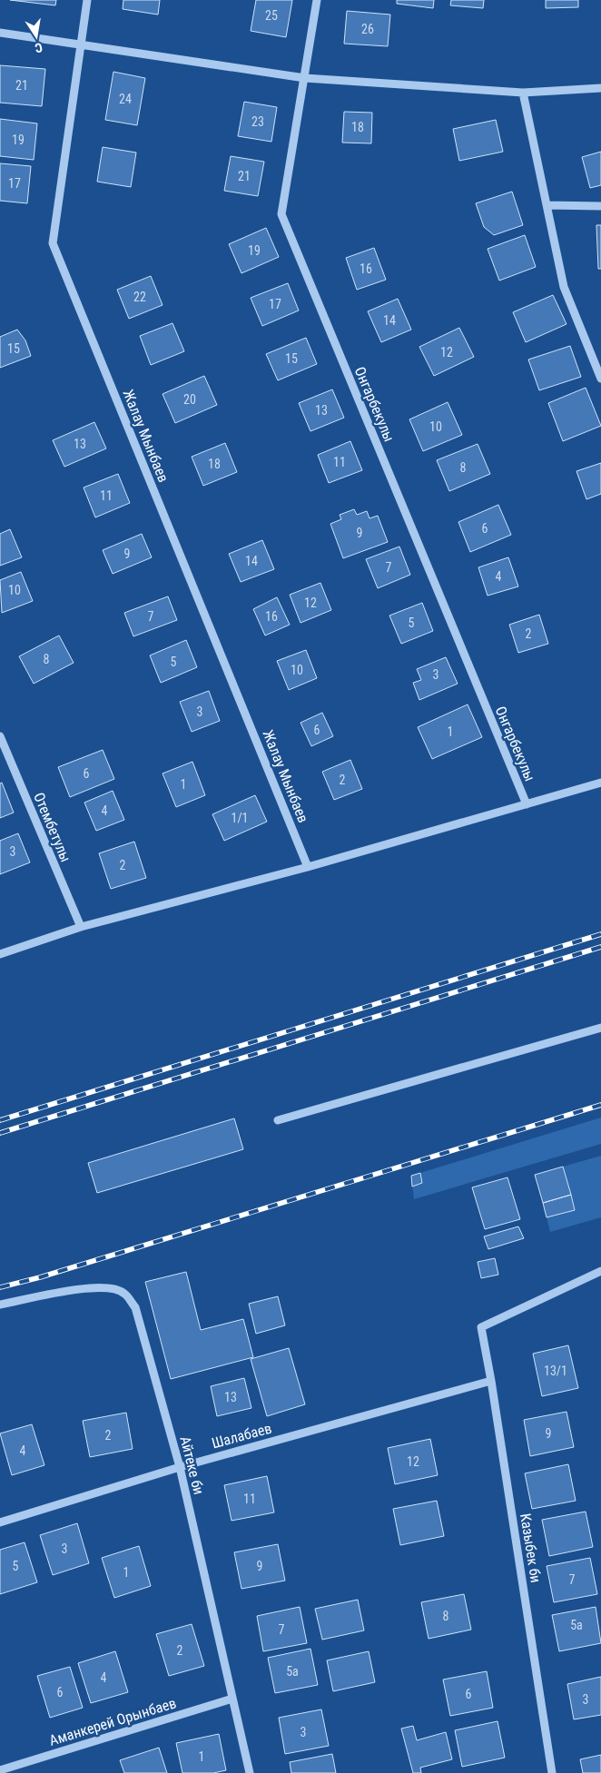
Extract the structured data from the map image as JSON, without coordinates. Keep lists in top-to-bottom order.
{
  "streets": {
    "street": [
      "Онгарбекулы",
      "Жалау Мынбаев",
      "Отембетулы",
      "Шалабаев",
      "Айтеке би",
      "Казыбек би",
      "Аманкерей Орынбаев"
    ]
  },
  "crossings": [
    ["Шалабаев", "Айтеке би"],
    ["Шалабаев", "Казыбек би"],
    ["Айтеке би", "Аманкерей Орынбаев"]
  ],
  "house_numbers": [
    "25",
    "26",
    "21",
    "24",
    "23",
    "18",
    "19",
    "21",
    "17",
    "19",
    "16",
    "22",
    "17",
    "14",
    "15",
    "12",
    "15",
    "20",
    "13",
    "10",
    "13",
    "11",
    "18",
    "8",
    "11",
    "6",
    "9",
    "9",
    "14",
    "7",
    "4",
    "10",
    "12",
    "7",
    "16",
    "5",
    "2",
    "8",
    "5",
    "10",
    "3",
    "3",
    "6",
    "1",
    "6",
    "2",
    "1",
    "4",
    "1/1",
    "3",
    "2",
    "13/1",
    "13",
    "9",
    "2",
    "4",
    "12",
    "11",
    "3",
    "5",
    "9",
    "1",
    "7",
    "8",
    "5а",
    "7",
    "2",
    "5а",
    "4",
    "6",
    "6",
    "3",
    "3",
    "1"
  ],
  "north": "bottom"
}
